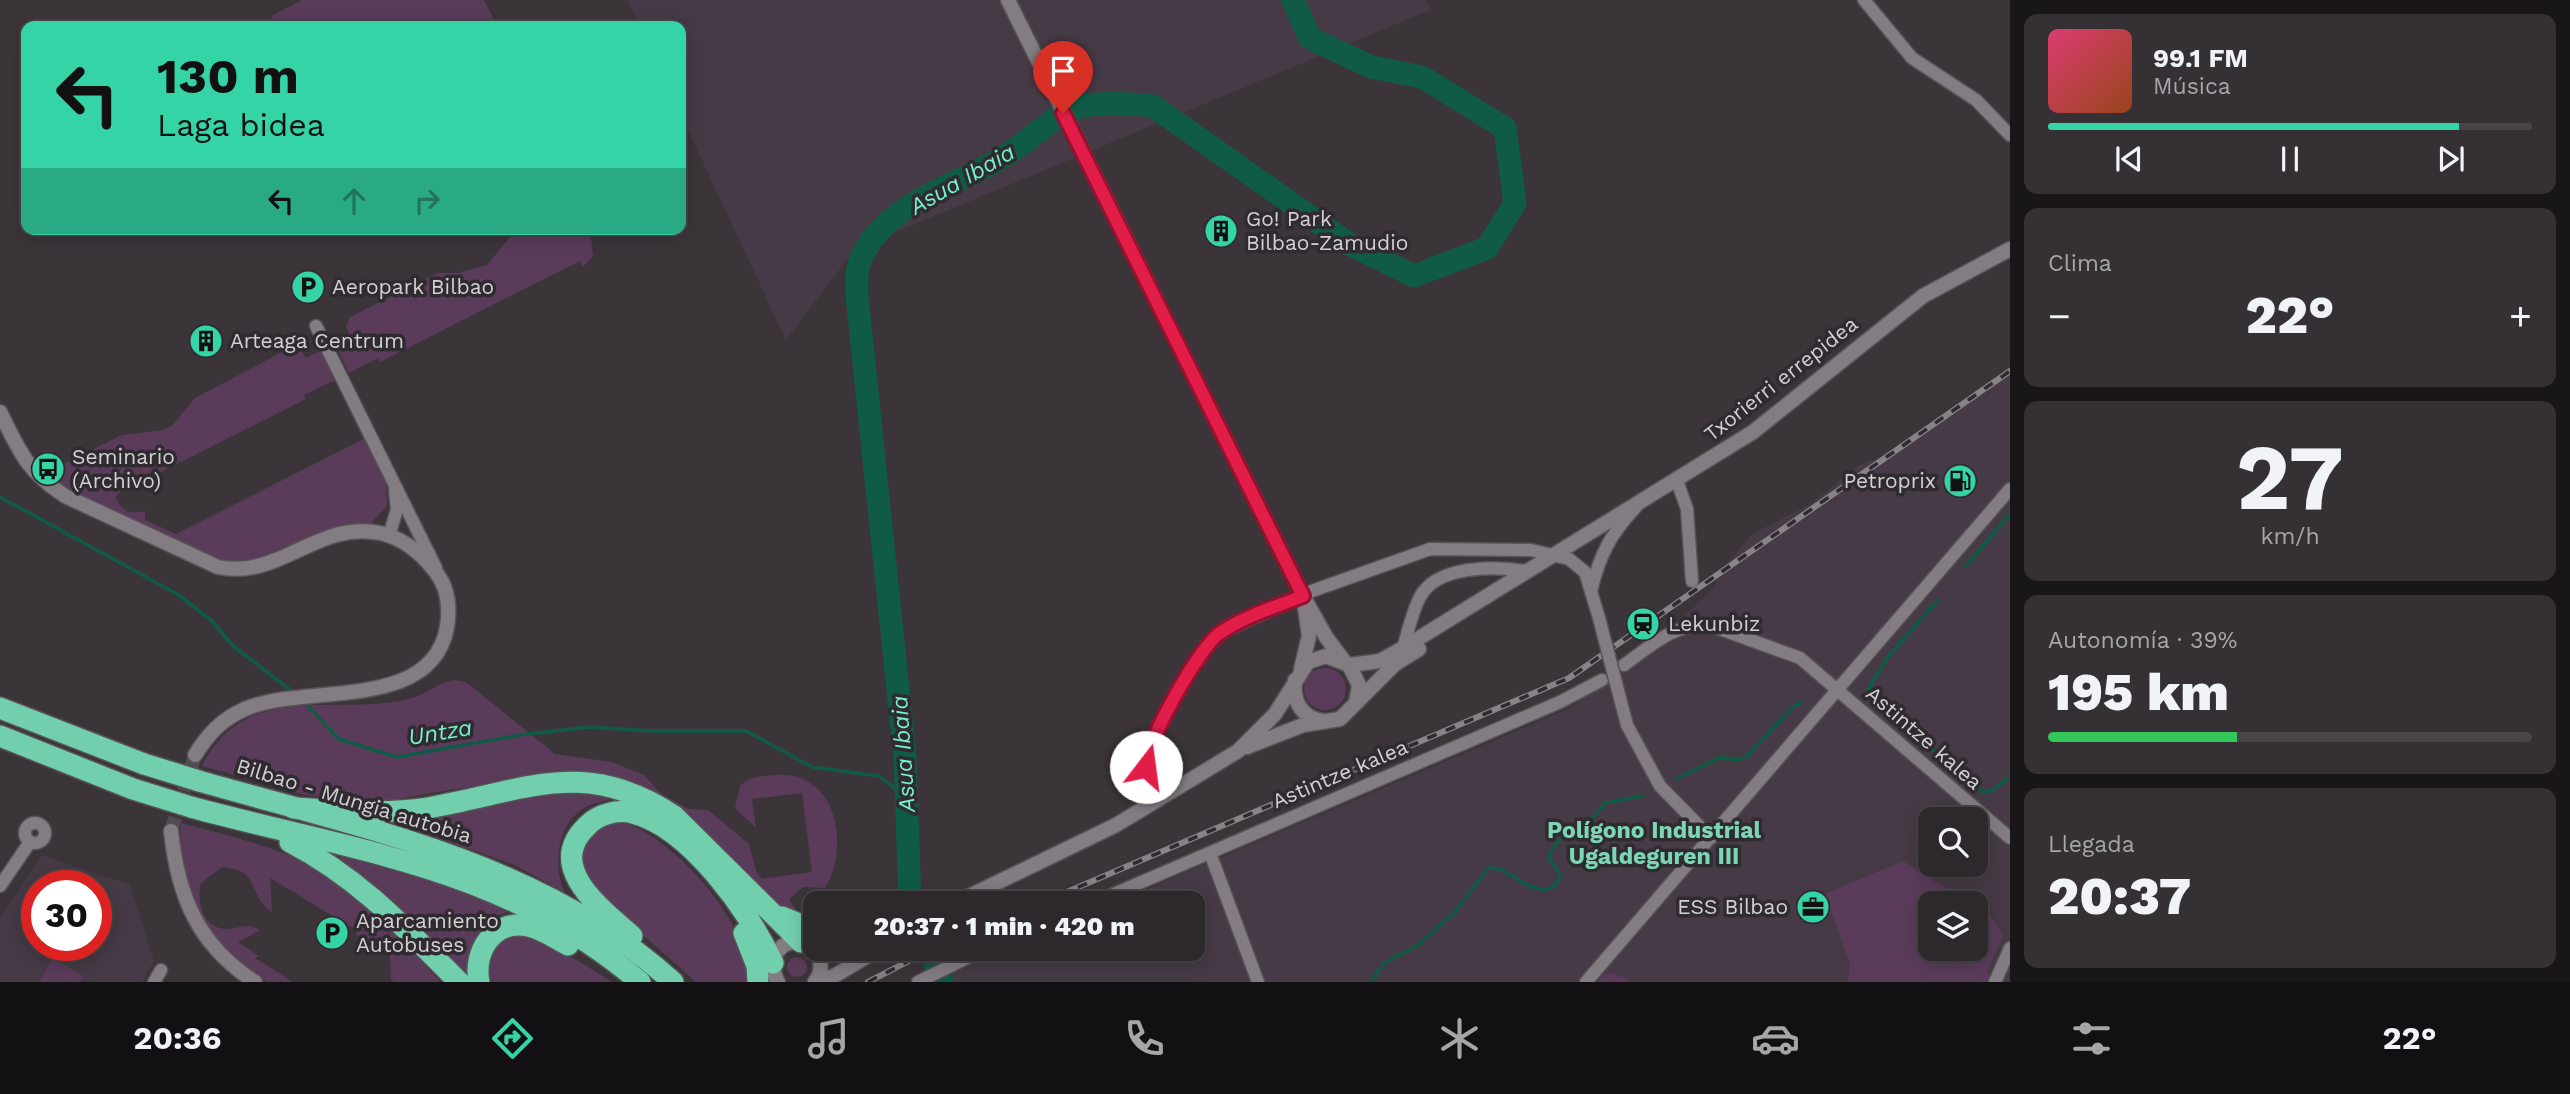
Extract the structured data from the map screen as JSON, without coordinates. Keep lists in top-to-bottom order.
{
  "streets": {
    "highway": ["Bilbao - Mungia autobia"],
    "street": ["Txorierri errepidea", "Astintze kalea"]
  },
  "districts": ["Polígono Industrial Ugaldeguren III"],
  "water": ["Asua Ibaia", "Untza"],
  "places": {
    "building": ["Go! Park Bilbao-Zamudio", "Arteaga Centrum"],
    "parking": ["Aeropark Bilbao", "Aparcamiento Autobuses"],
    "bus stop": ["Seminario (Archivo)"],
    "fuel station": ["Petroprix"],
    "station": ["Lekunbiz"],
    "office": ["ESS Bilbao"]
  },
  "page": {
    "turn": ["130 m", "Laga bidea"],
    "song": ["99.1 FM", "Música"],
    "tile": [
      "Clima",
      ["27", "km/h"],
      ["Autonomía · 39%", "195 km"],
      ["Llegada", "20:37"]
    ],
    "heat": ["−", "22°", "+"],
    "limit": "30",
    "trip": "20:37 · 1 min · 420 m",
    "tabs": ["20:36", "22°"]
  }
}
